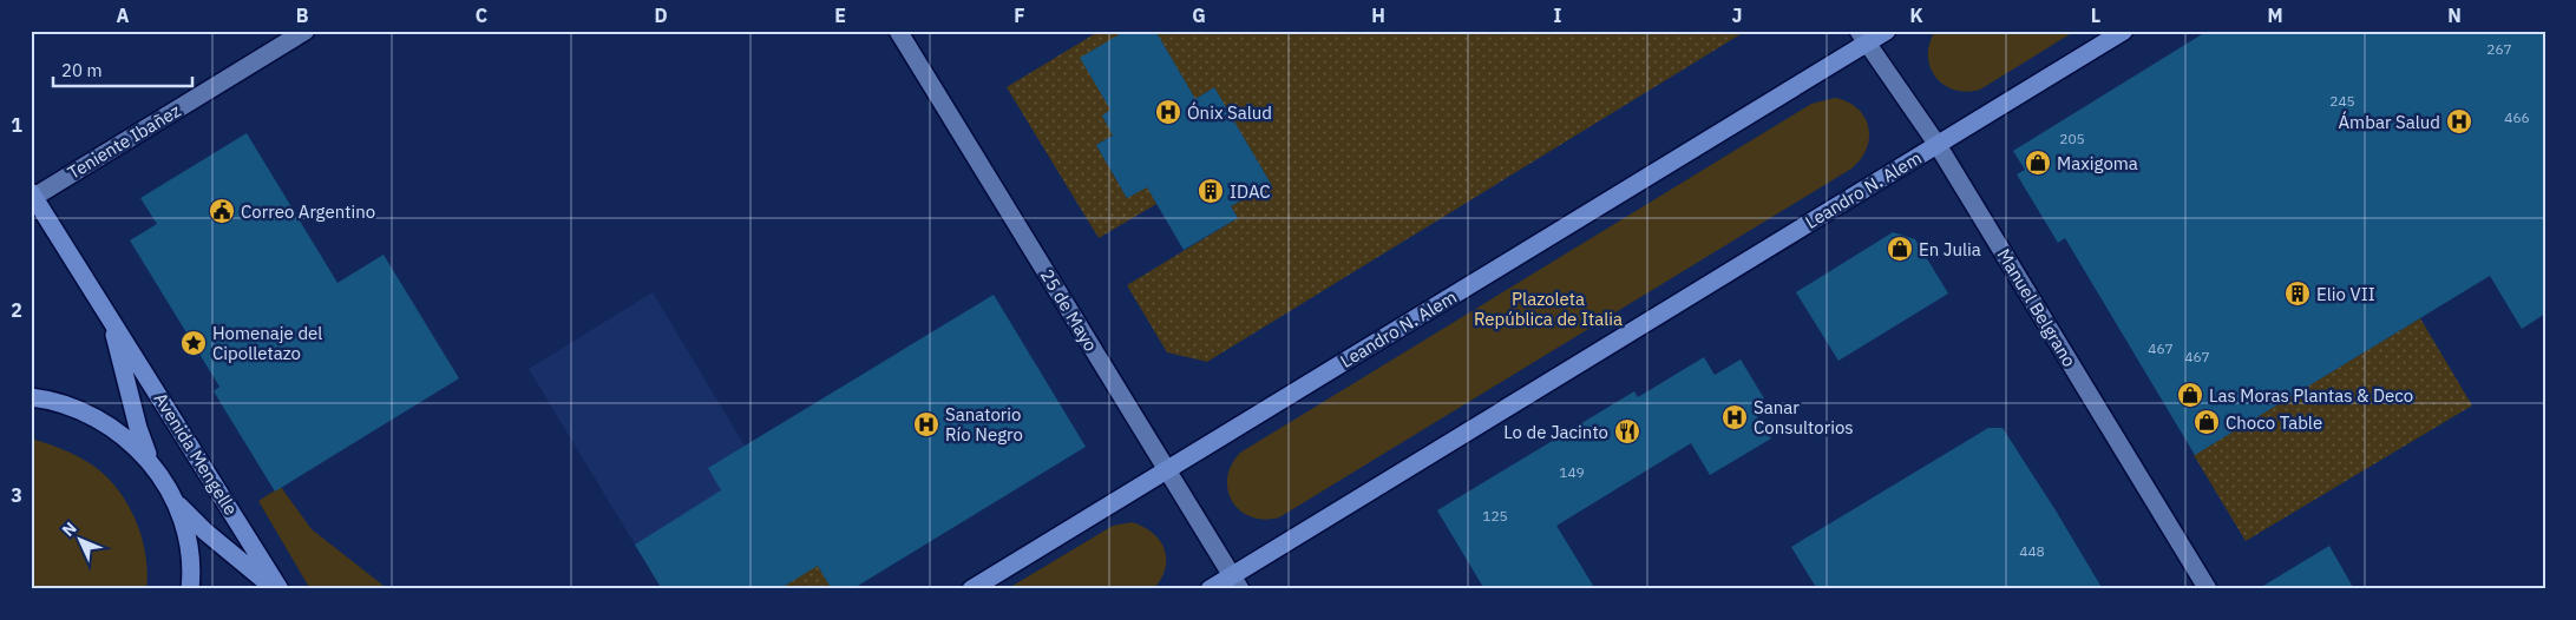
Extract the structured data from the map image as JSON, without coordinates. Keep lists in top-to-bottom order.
{
  "streets": {
    "main road": ["Leandro N. Alem", "Avenida Mengelle"],
    "street": ["Teniente Ibañez", "Manuel Belgrano", "25 de Mayo"]
  },
  "crossings": [
    ["Teniente Ibañez", "Avenida Mengelle"],
    ["Leandro N. Alem", "Manuel Belgrano"],
    ["Leandro N. Alem", "25 de Mayo"]
  ],
  "parks": ["Plazoleta República de Italia"],
  "places": {
    "hospital": [
      "Ónix Salud",
      "Ámbar Salud",
      "Sanar Consultorios",
      "Sanatorio Río Negro"
    ],
    "shop": [
      "Maxigoma",
      "En Julia",
      "Las Moras Plantas & Deco",
      "Choco Table"
    ],
    "building": ["IDAC", "Elio VII"],
    "public building": ["Correo Argentino"],
    "place": ["Homenaje del Cipolletazo"],
    "restaurant": ["Lo de Jacinto"]
  },
  "house_numbers": [
    "267",
    "245",
    "466",
    "205",
    "467",
    "467",
    "149",
    "125",
    "448"
  ],
  "scale_bar": "20 m",
  "north": "top left",
  "grid": {
    "columns": [
      "A",
      "B",
      "C",
      "D",
      "E",
      "F",
      "G",
      "H",
      "I",
      "J",
      "K",
      "L",
      "M",
      "N"
    ],
    "rows": ["1", "2", "3"]
  }
}
